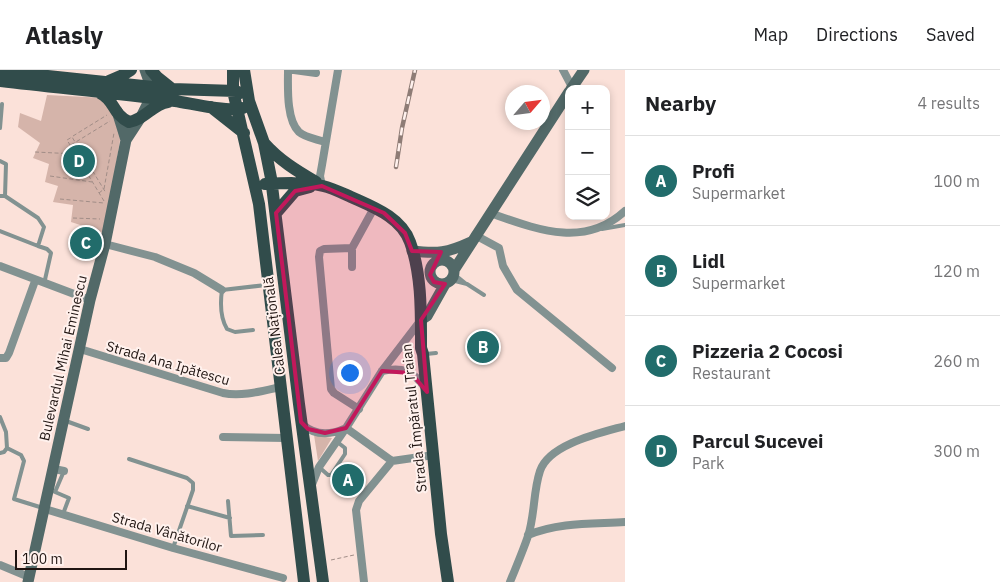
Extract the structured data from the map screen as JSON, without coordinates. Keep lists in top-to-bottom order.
{
  "streets": {
    "main road": ["Calea Națională", "Bulevardul Mihai Eminescu", "Strada Împăratul Traian"],
    "street": ["Strada Ana Ipătescu", "Strada Vânătorilor"]
  },
  "crossings": [
    ["Calea Națională", "Strada Ana Ipătescu"],
    ["Bulevardul Mihai Eminescu", "Strada Ana Ipătescu"],
    ["Bulevardul Mihai Eminescu", "Strada Vânătorilor"]
  ],
  "scale_bar": "100 m",
  "north": "top right",
  "page": {
    "header": "Atlasly",
    "nav": ["Map", "Directions", "Saved"],
    "heading": ["Nearby", "4 results"],
    "map_buttons": ["+", "−"],
    "list": [
      {
        "mark": "A",
        "name": "Profi",
        "note": "Supermarket",
        "value": "100 m"
      },
      {
        "mark": "B",
        "name": "Lidl",
        "note": "Supermarket",
        "value": "120 m"
      },
      {
        "mark": "C",
        "name": "Pizzeria 2 Cocosi",
        "note": "Restaurant",
        "value": "260 m"
      },
      {
        "mark": "D",
        "name": "Parcul Sucevei",
        "note": "Park",
        "value": "300 m"
      }
    ],
    "pins": [
      "D",
      "C",
      "B",
      "A"
    ],
    "scale": "100 m"
  }
}
